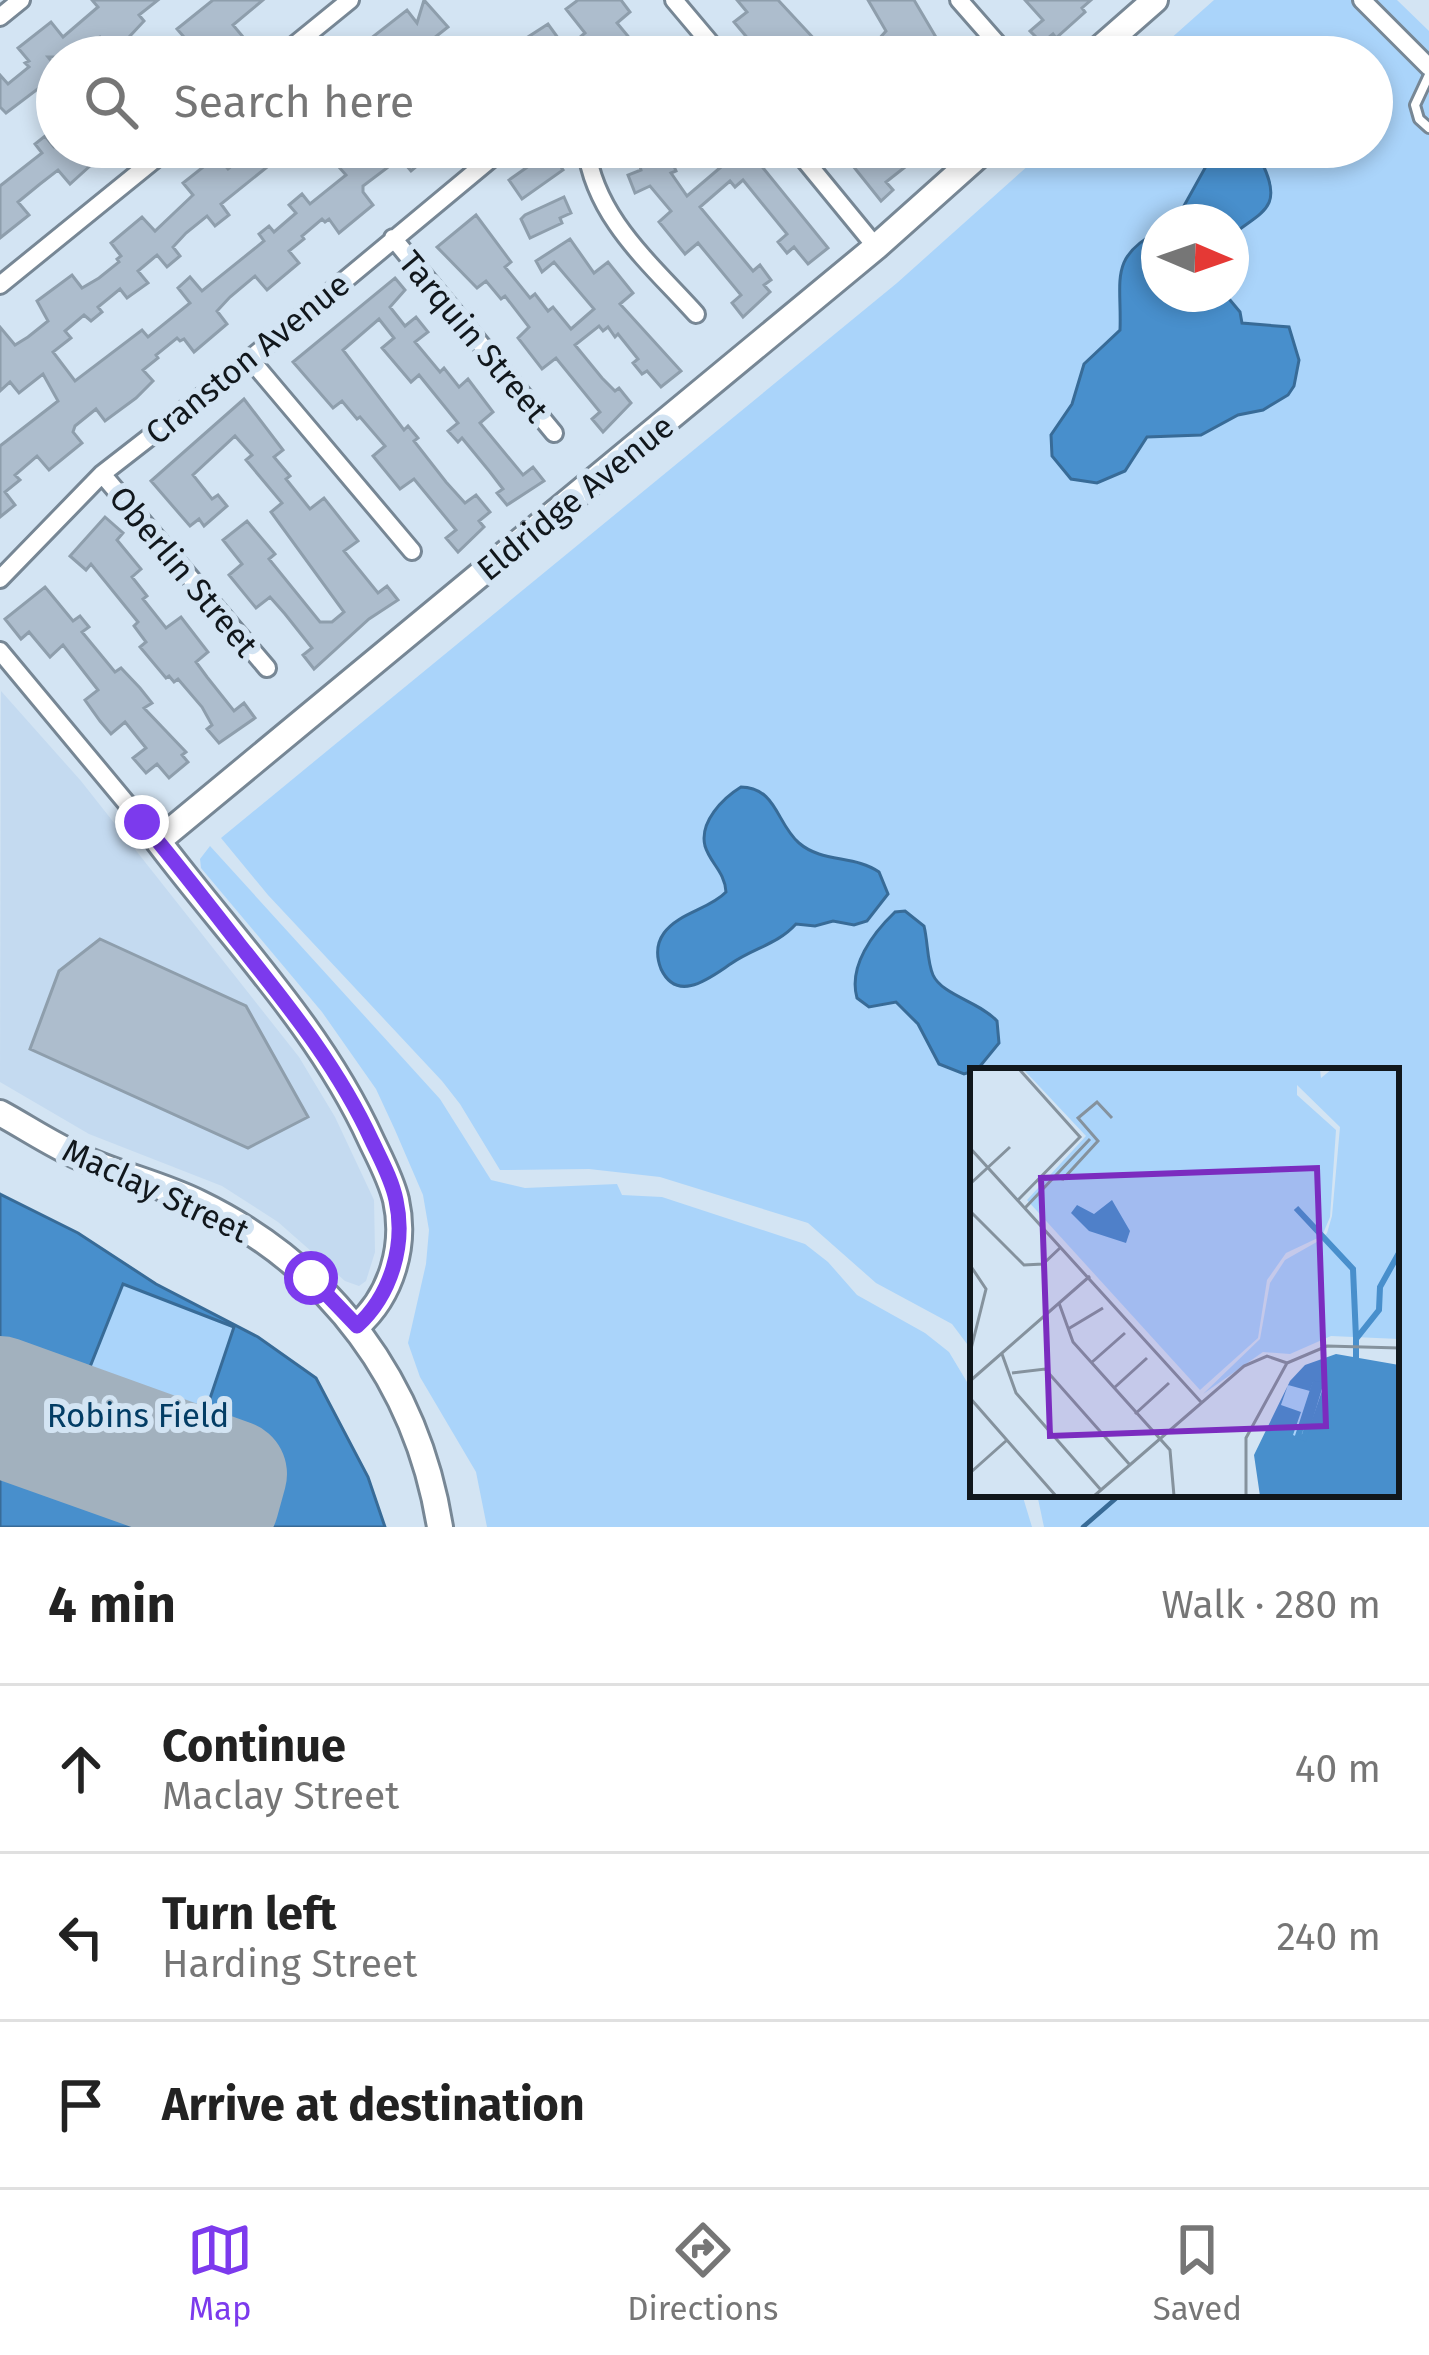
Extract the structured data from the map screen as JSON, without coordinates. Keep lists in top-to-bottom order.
{
  "streets": {
    "street": [
      "Tarquin Street",
      "Cranston Avenue",
      "Eldridge Avenue",
      "Oberlin Street",
      "Maclay Street"
    ]
  },
  "crossings": [
    ["Tarquin Street", "Cranston Avenue"],
    ["Cranston Avenue", "Oberlin Street"]
  ],
  "parks": ["Robins Field"],
  "north": "right",
  "page": {
    "search": "Search here",
    "heading": ["4 min", "Walk · 280 m"],
    "list": [
      ["Continue", "Maclay Street", "40 m"],
      ["Turn left", "Harding Street", "240 m"],
      "Arrive at destination"
    ],
    "nav": ["Map", "Directions", "Saved"]
  }
}
